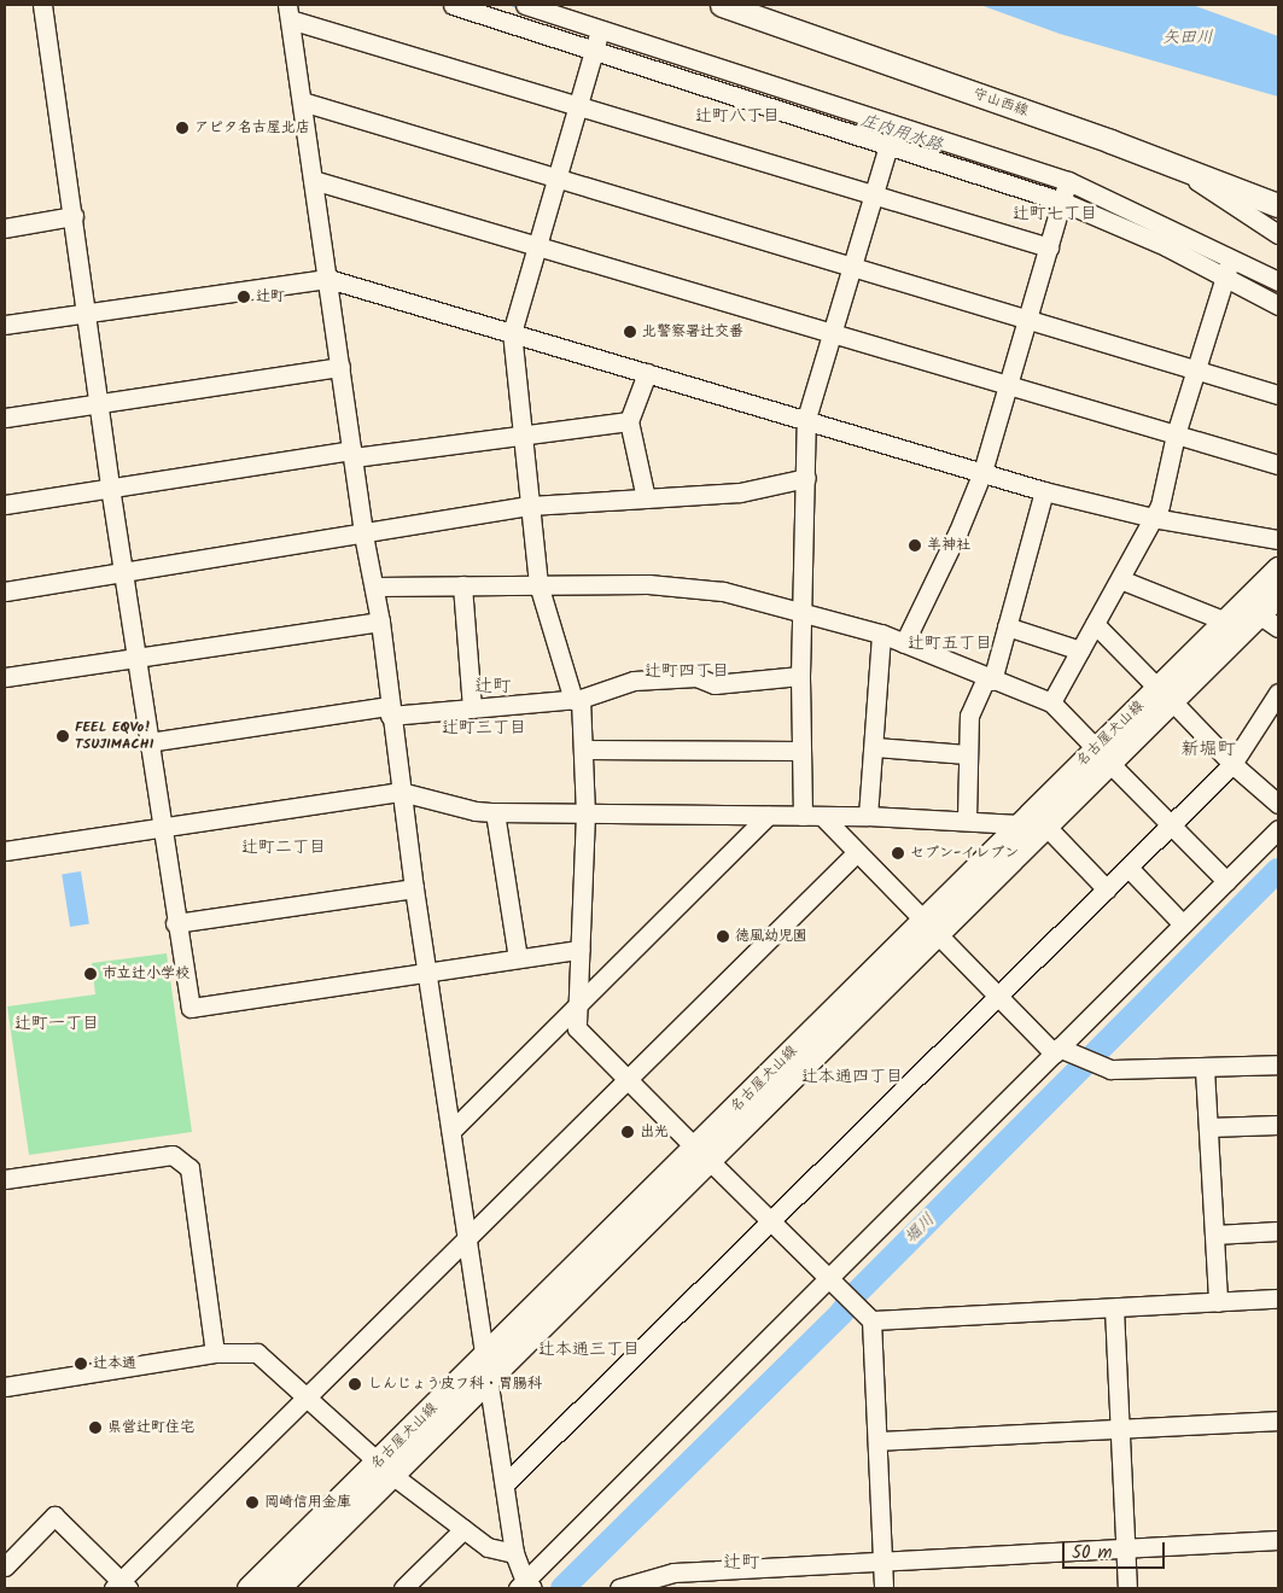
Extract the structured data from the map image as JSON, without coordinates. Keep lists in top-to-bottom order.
{
  "streets": {
    "main road": ["守山西線", "名古屋犬山線"]
  },
  "districts": [
    "辻町八丁目",
    "辻町七丁目",
    "辻町五丁目",
    "辻町四丁目",
    "辻町",
    "辻町三丁目",
    "新堀町",
    "辻町二丁目",
    "辻町一丁目",
    "辻本通四丁目",
    "辻本通三丁目",
    "辻町"
  ],
  "water": ["矢田川", "庄内用水路", "堀川"],
  "places": [
    "アピタ名古屋北店",
    "辻町",
    "北警察署辻交番",
    "羊神社",
    "FEEL EQVo! TSUJIMACHI",
    "セブン-イレブン",
    "徳風幼児園",
    "市立辻小学校",
    "出光",
    "辻本通",
    "しんじょう皮フ科・胃腸科",
    "県営辻町住宅",
    "岡崎信用金庫"
  ],
  "scale_bar": "50 m"
}
